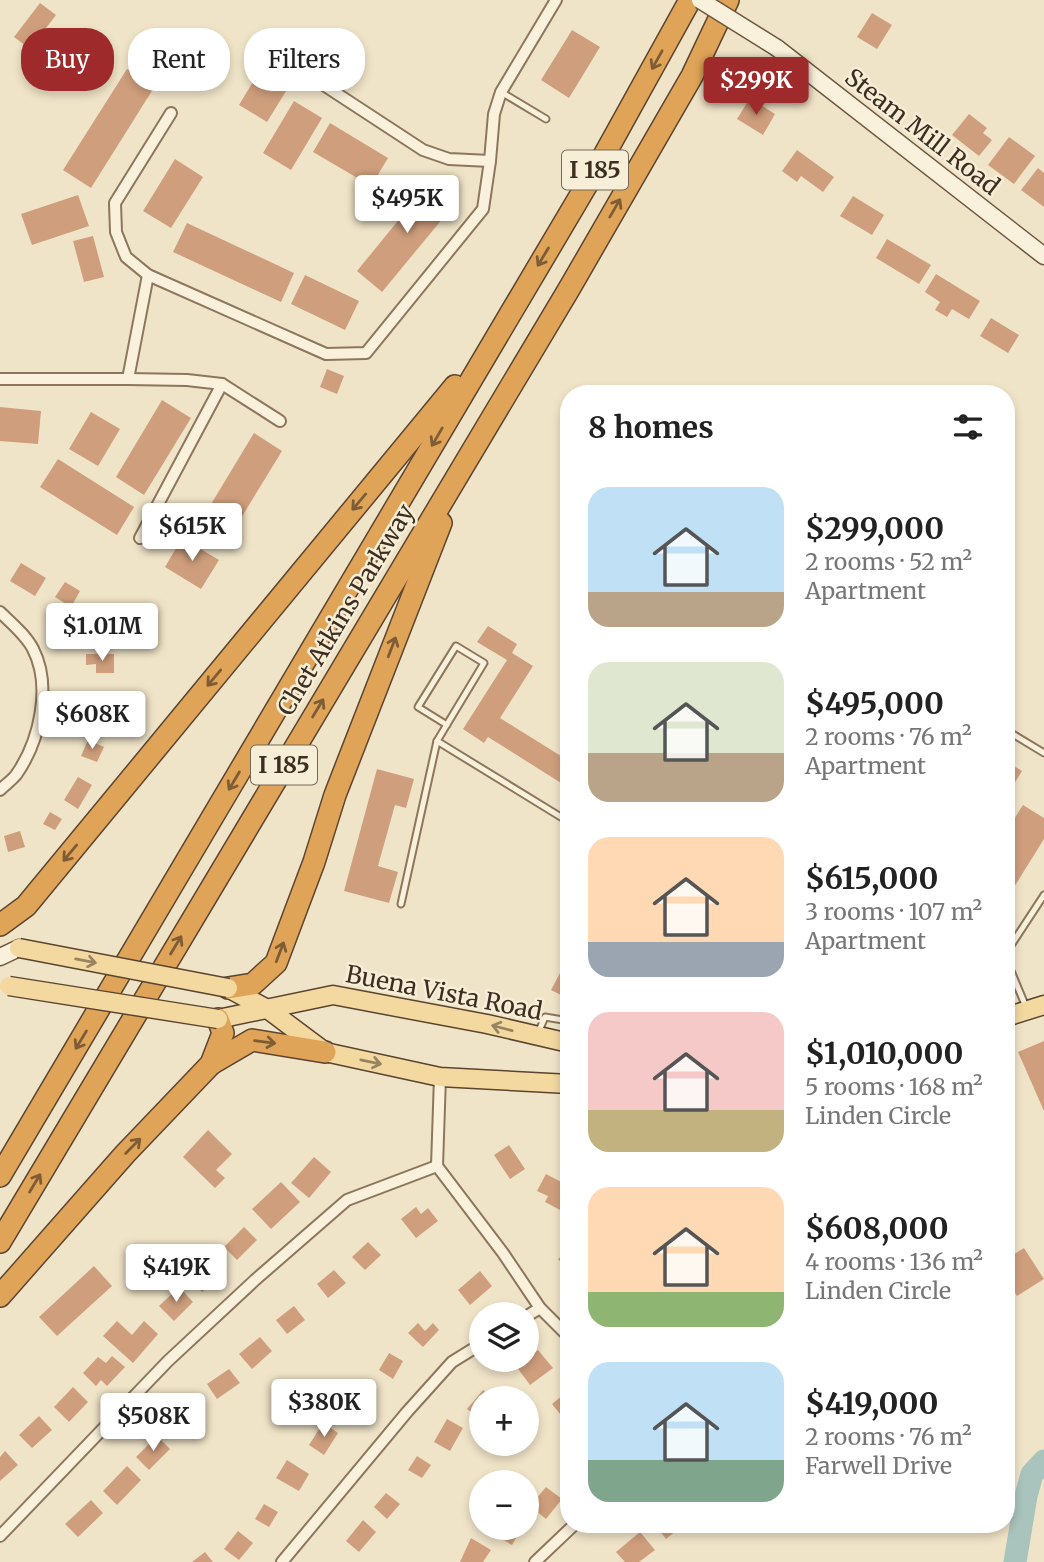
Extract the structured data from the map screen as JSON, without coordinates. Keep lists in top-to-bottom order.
{
  "streets": {
    "highway": ["I 185", "Chet Atkins Parkway"],
    "main road": ["Buena Vista Road"],
    "street": ["Steam Mill Road"]
  },
  "page": {
    "chip": ["Buy", "Rent", "Filters"],
    "price": [
      "$299K",
      "$495K",
      "$615K",
      "$1.01M",
      "$608K",
      "$419K",
      "$380K",
      "$508K"
    ],
    "heading": "8 homes",
    "list": [
      {
        "name": "$299,000",
        "note": "2 rooms · 52 m² · Apartment"
      },
      {
        "name": "$495,000",
        "note": "2 rooms · 76 m² · Apartment"
      },
      {
        "name": "$615,000",
        "note": "3 rooms · 107 m² · Apartment"
      },
      {
        "name": "$1,010,000",
        "note": "5 rooms · 168 m² · Linden Circle"
      },
      {
        "name": "$608,000",
        "note": "4 rooms · 136 m² · Linden Circle"
      },
      {
        "name": "$419,000",
        "note": "2 rooms · 76 m² · Farwell Drive"
      }
    ],
    "map_buttons": ["+", "−"]
  }
}
